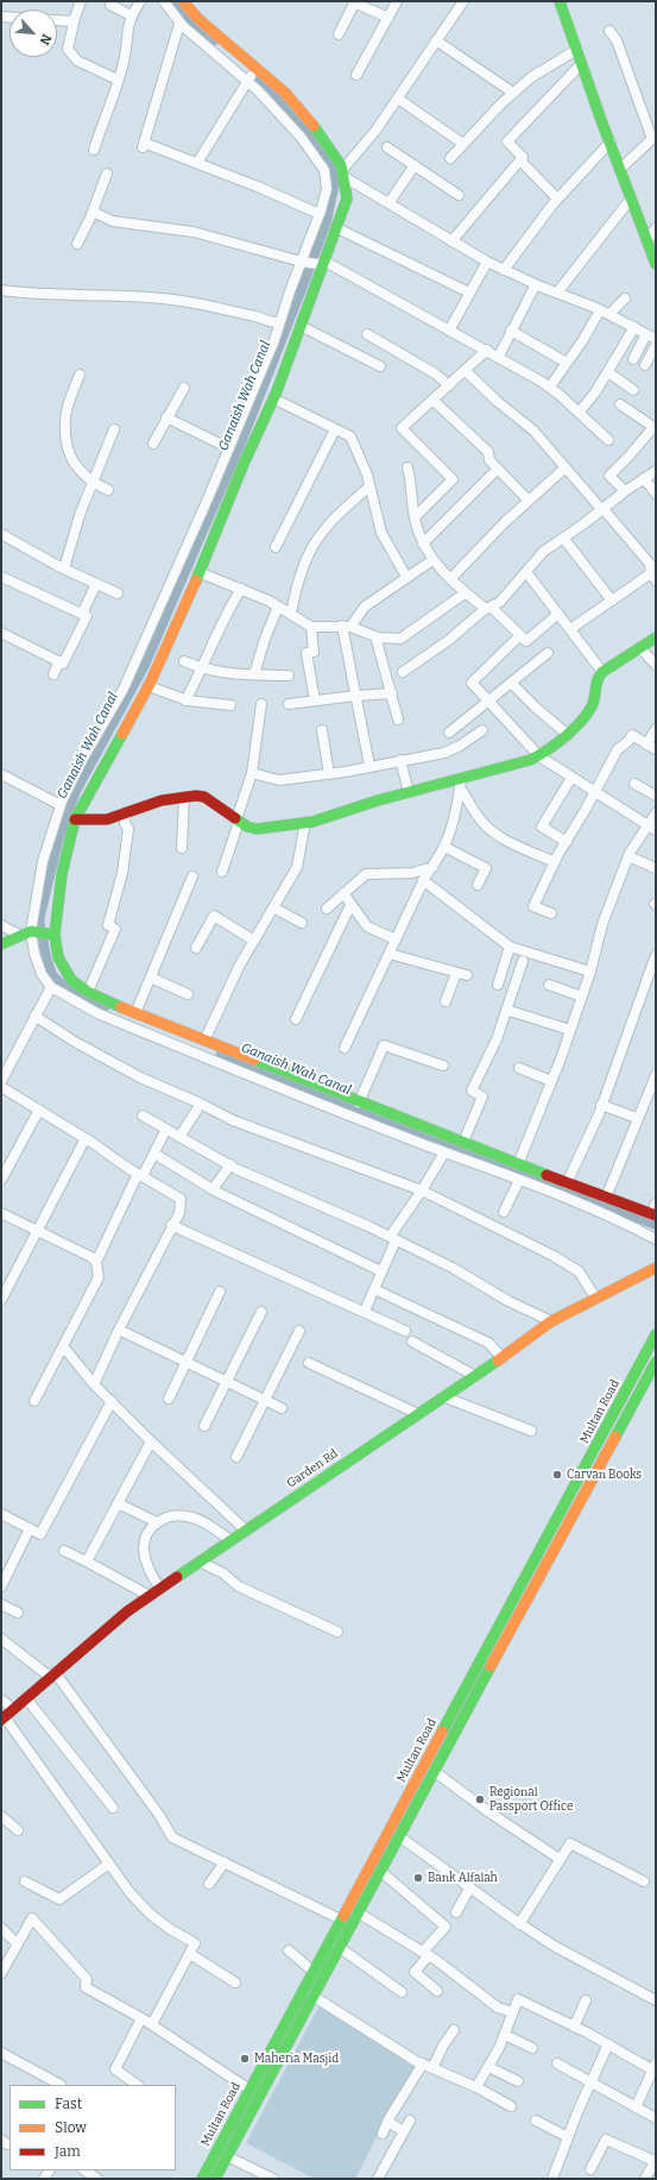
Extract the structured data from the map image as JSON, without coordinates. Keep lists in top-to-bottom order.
{
  "streets": {
    "street": ["Multan Road", "Garden Rd"]
  },
  "water": ["Ganaish Wah Canal"],
  "places": [
    "Carvan Books",
    "Regional Passport Office",
    "Bank Alfalah",
    "Maheria Masjid"
  ],
  "legend": ["Fast", "Slow", "Jam"],
  "north": "bottom right"
}
